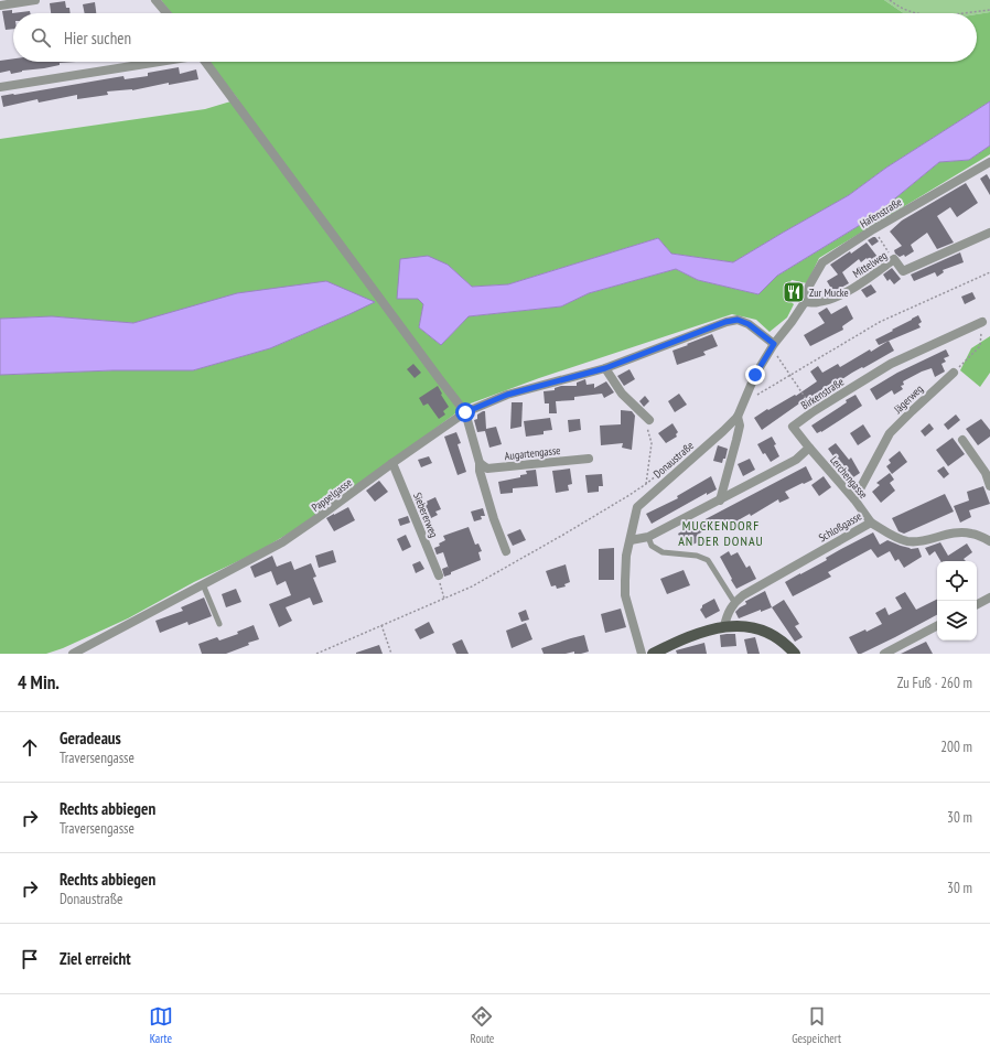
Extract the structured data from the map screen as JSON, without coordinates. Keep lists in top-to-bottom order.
{
  "streets": {
    "street": [
      "Hafenstraße",
      "Mittelweg",
      "Birkenstraße",
      "Jägerweg",
      "Augartengasse",
      "Donaustraße",
      "Lerchengasse",
      "Pappelgasse",
      "Siebererweg",
      "Schloßgasse"
    ]
  },
  "crossings": [
    ["Hafenstraße", "Mittelweg"],
    ["Hafenstraße", "Donaustraße"],
    ["Mittelweg", "Donaustraße"],
    ["Birkenstraße", "Lerchengasse"],
    ["Jägerweg", "Lerchengasse"],
    ["Donaustraße", "Pappelgasse"],
    ["Lerchengasse", "Schloßgasse"],
    ["Pappelgasse", "Siebererweg"]
  ],
  "districts": ["MUCKENDORF AN DER DONAU"],
  "places": {
    "restaurant": ["Zur Mucke"]
  },
  "page": {
    "search": "Hier suchen",
    "heading": ["4 Min.", "Zu Fuß · 260 m"],
    "list": [
      ["Geradeaus", "Traversengasse", "200 m"],
      ["Rechts abbiegen", "Traversengasse", "30 m"],
      ["Rechts abbiegen", "Donaustraße", "30 m"],
      "Ziel erreicht"
    ],
    "nav": ["Karte", "Route", "Gespeichert"]
  }
}
